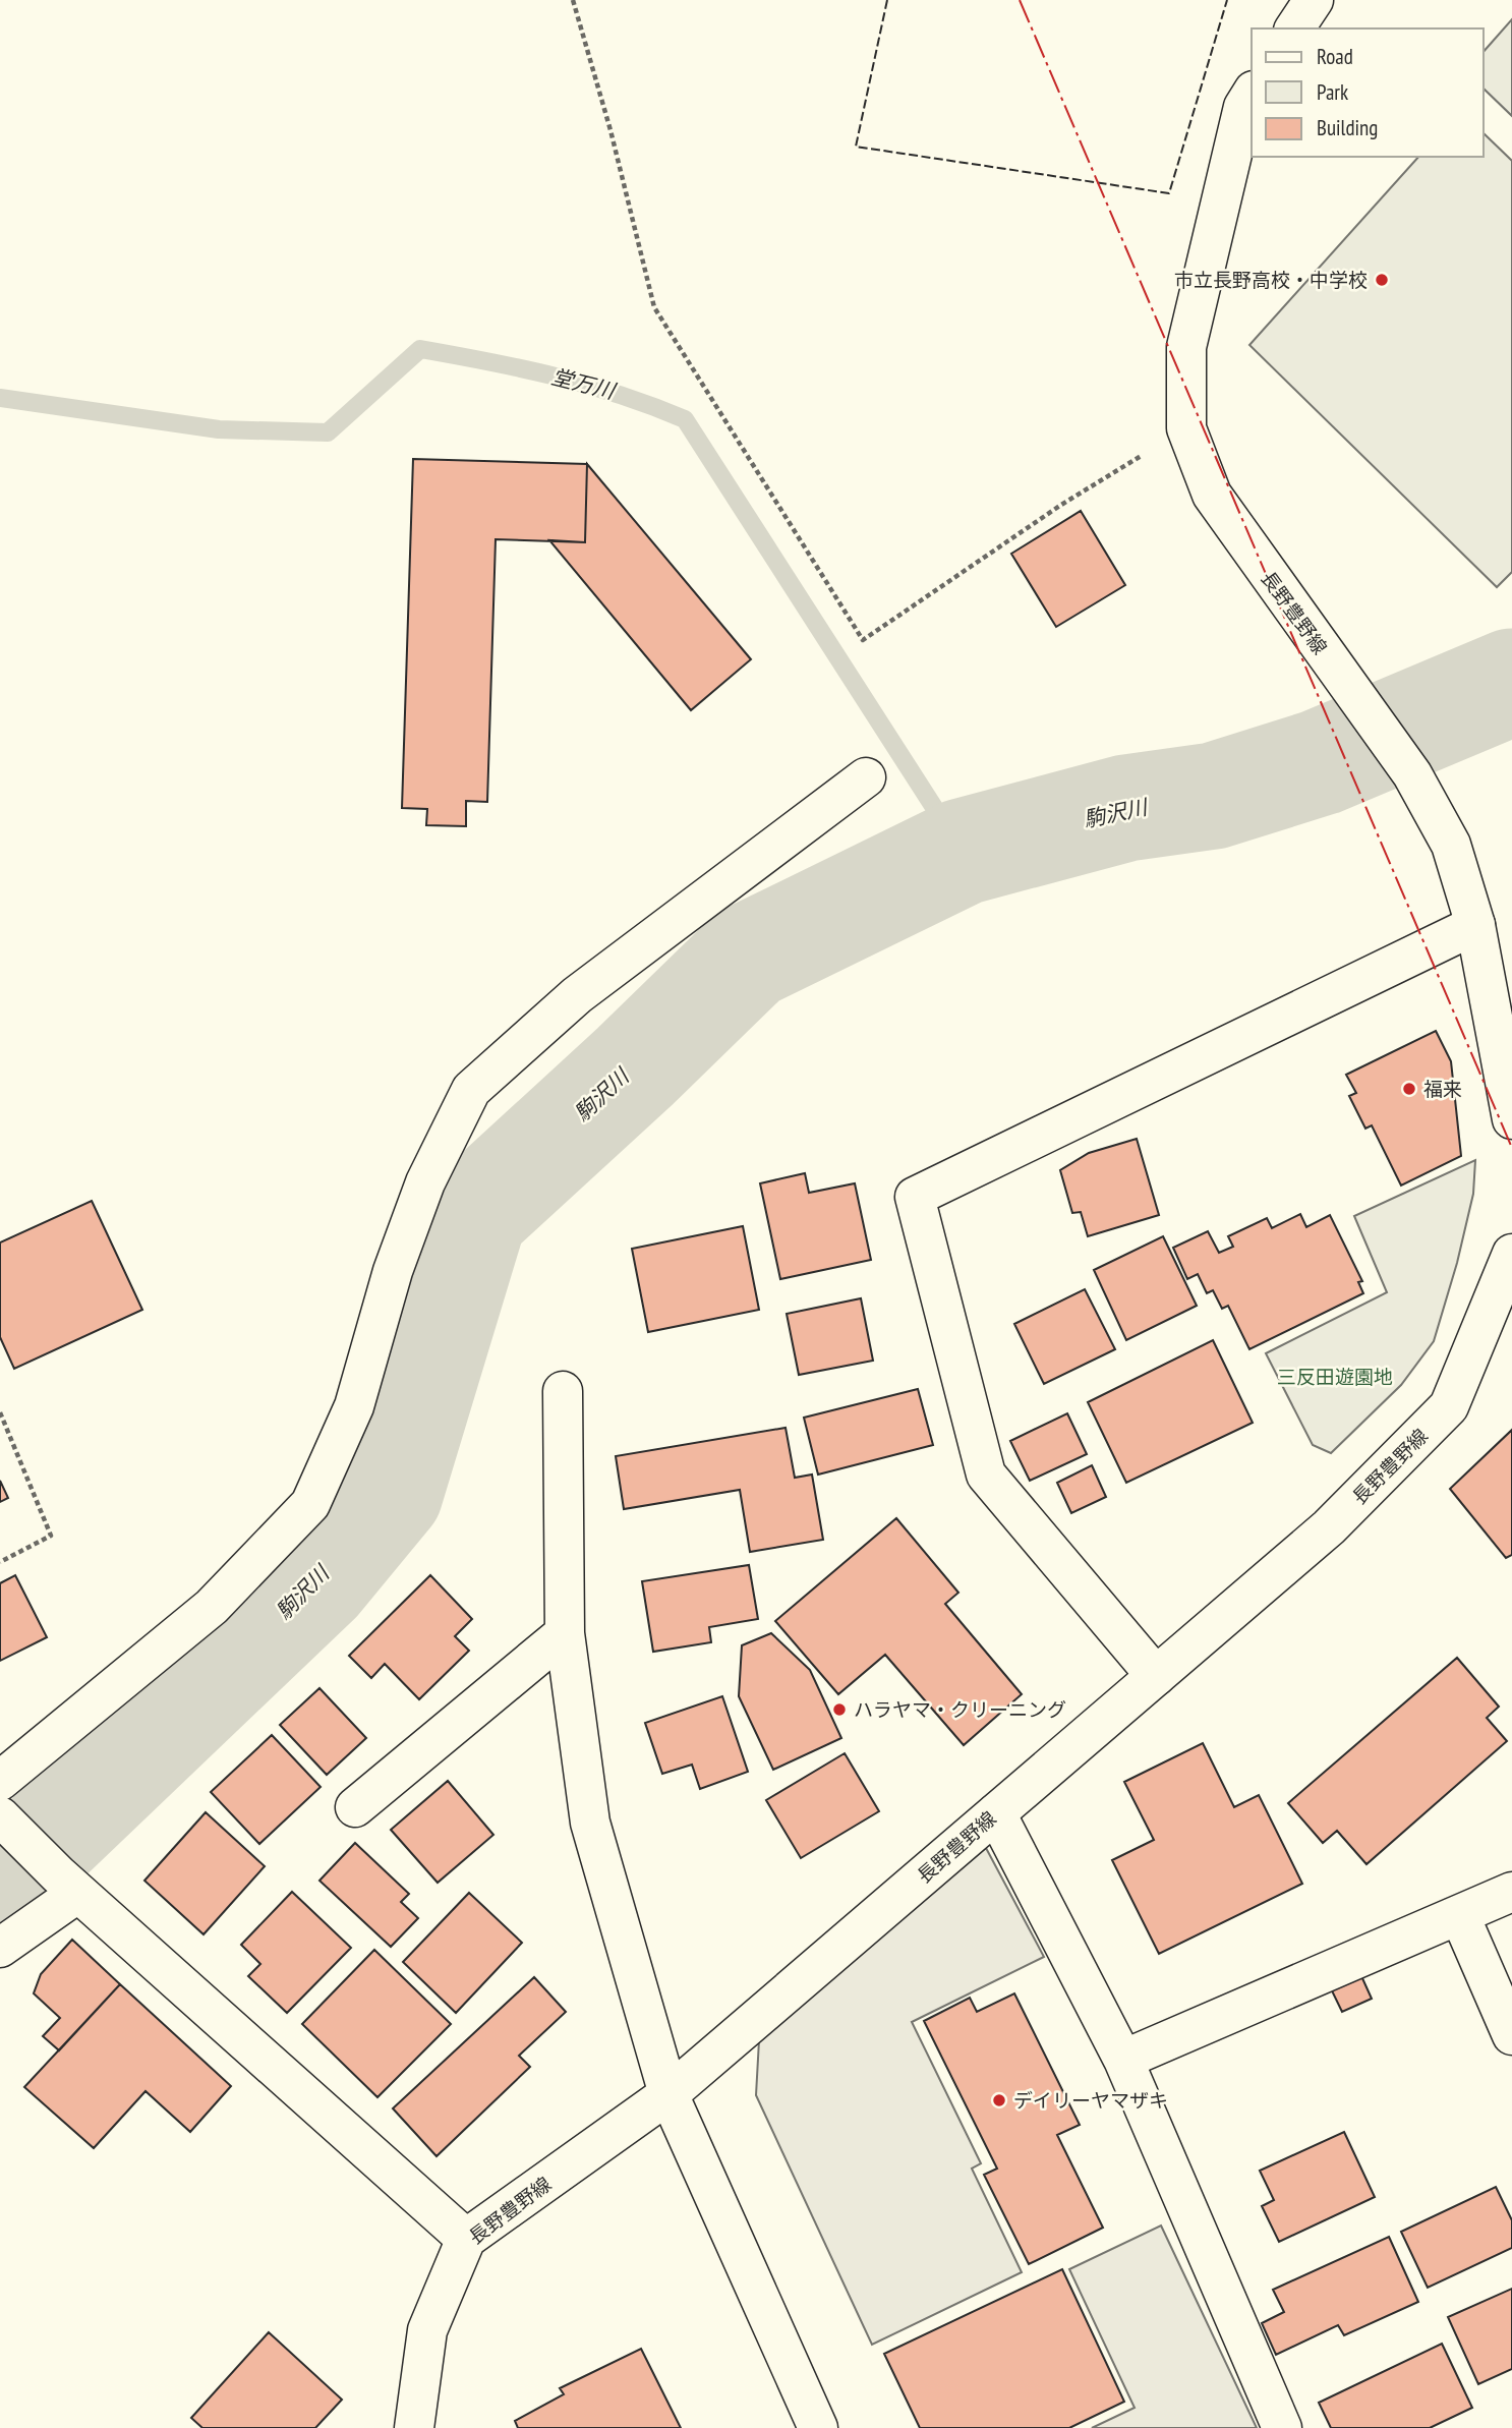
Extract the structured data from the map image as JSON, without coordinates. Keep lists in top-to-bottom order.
{
  "streets": {
    "street": ["長野豊野線"]
  },
  "water": ["堂万川", "駒沢川"],
  "parks": ["三反田遊園地"],
  "places": [
    "市立長野高校・中学校",
    "福来",
    "ハラヤマ・クリーニング",
    "デイリーヤマザキ"
  ],
  "legend": ["Road", "Park", "Building"]
}
